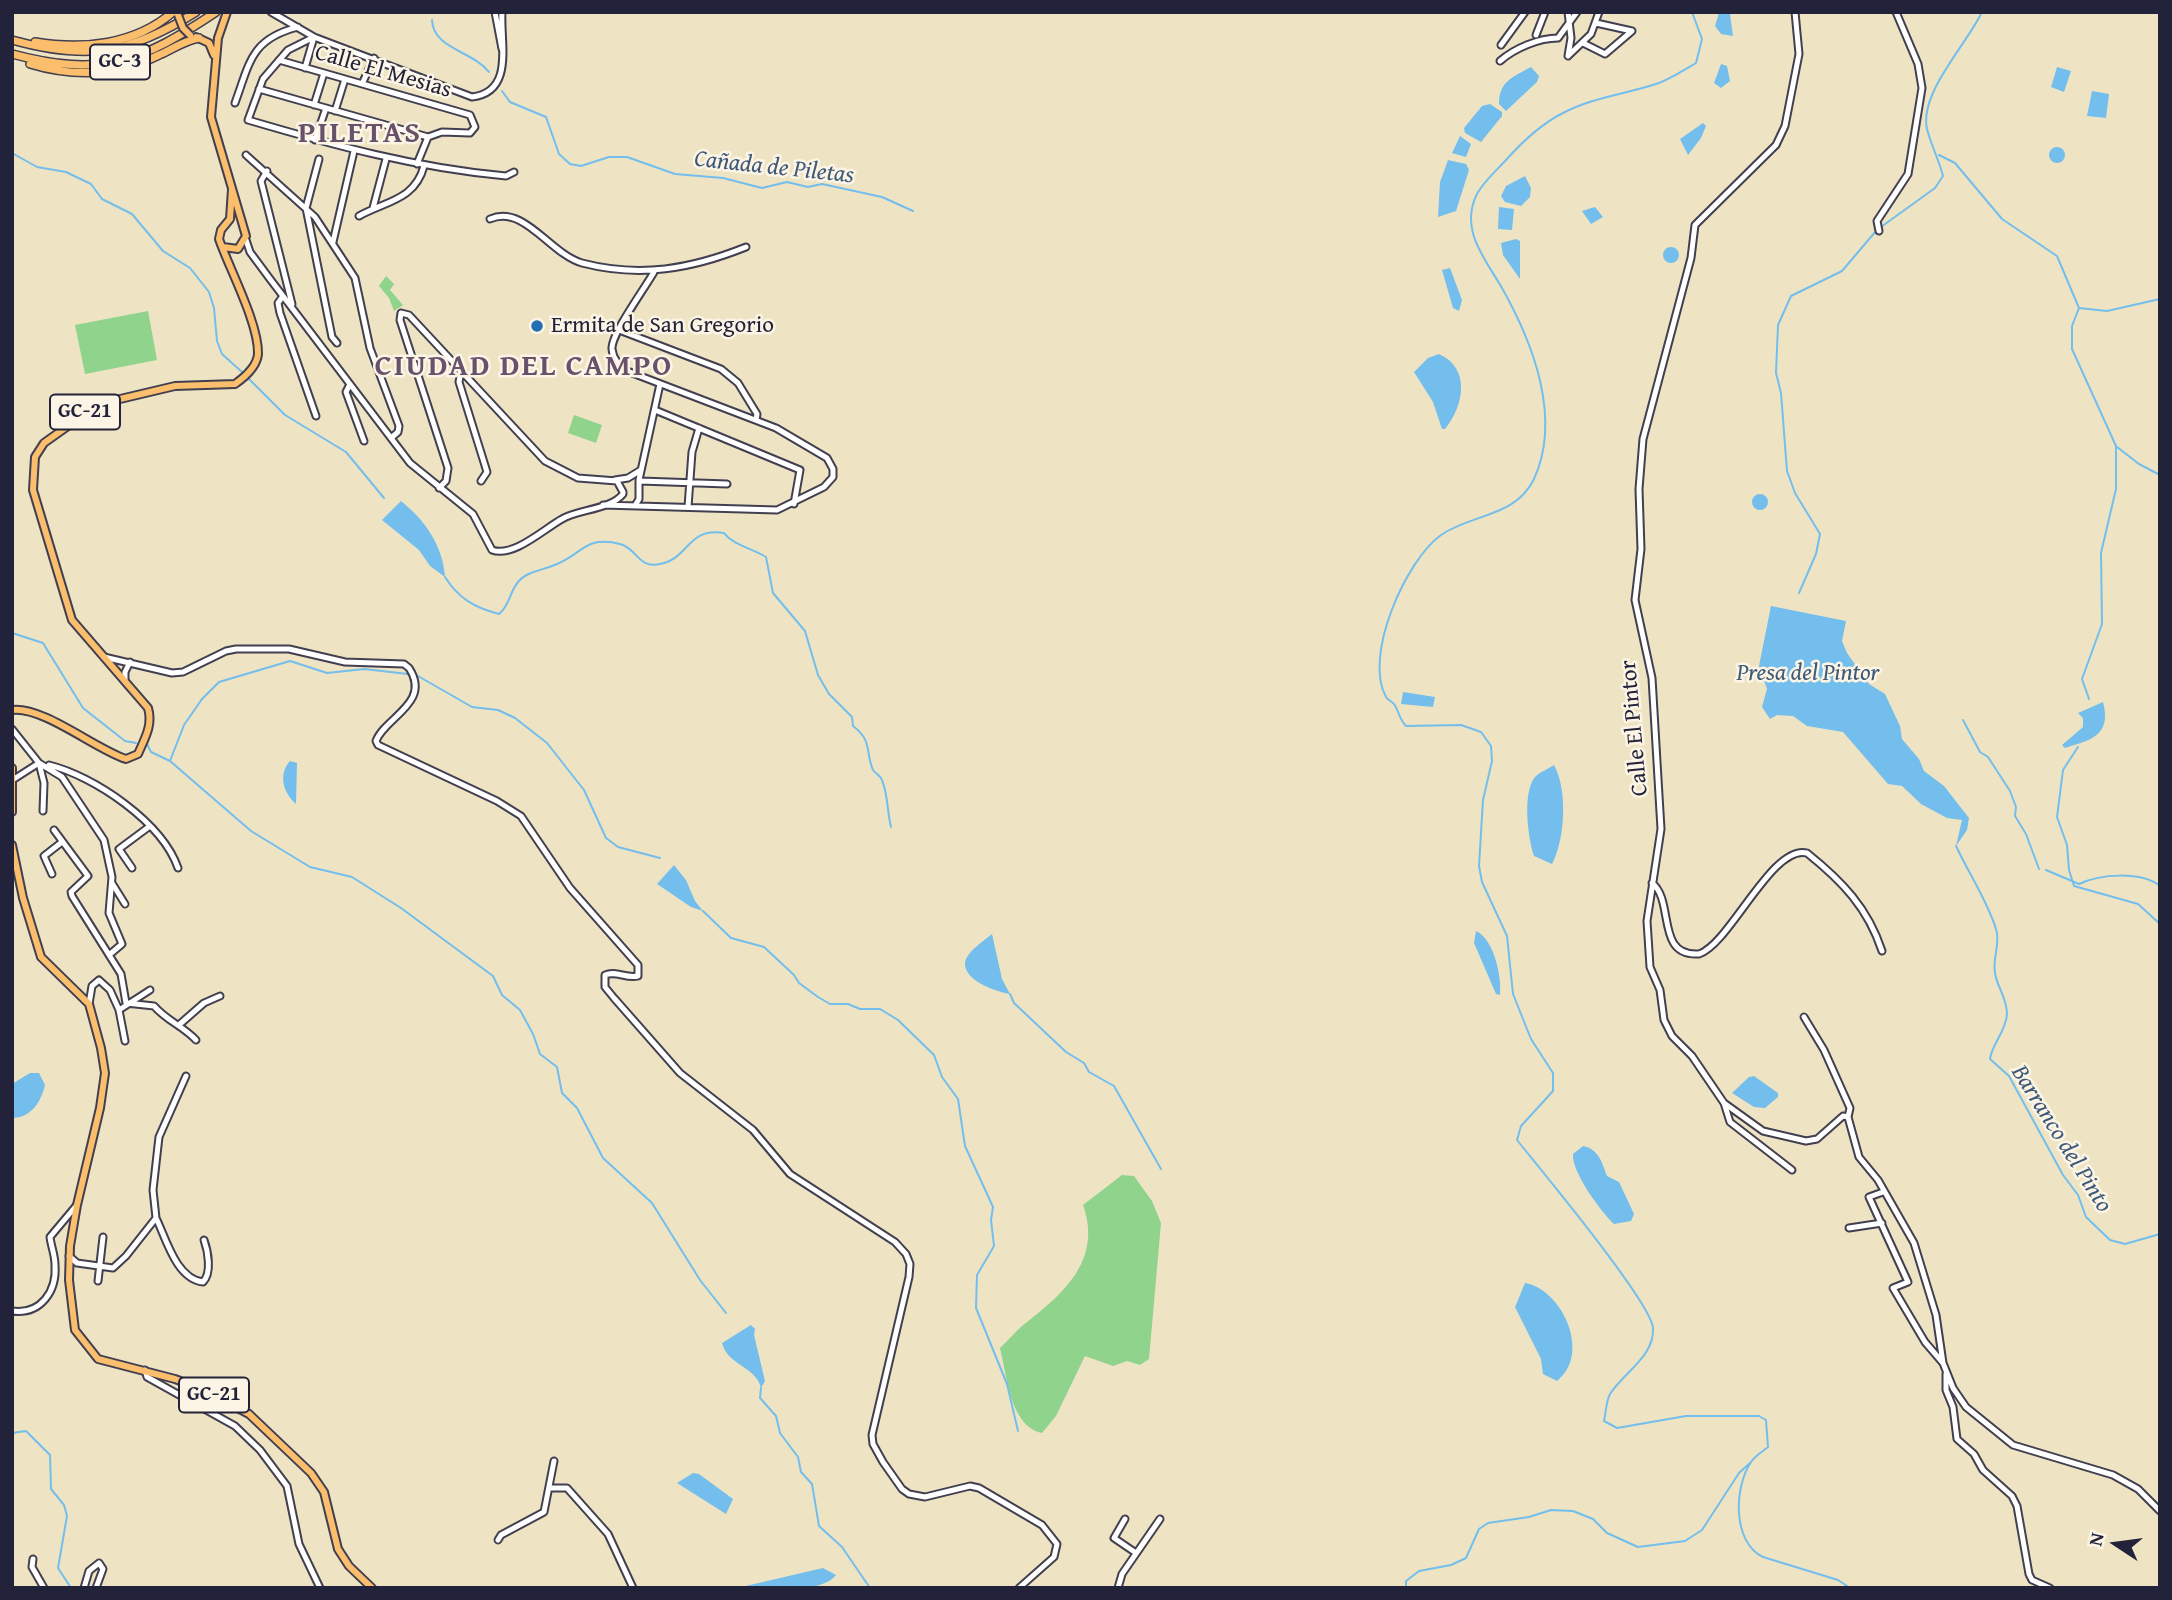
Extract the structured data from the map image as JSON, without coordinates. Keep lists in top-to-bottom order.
{
  "streets": {
    "highway": ["GC-3"],
    "main road": ["GC-21"],
    "street": ["Calle El Mesias", "Calle El Pintor"]
  },
  "districts": ["PILETAS", "CIUDAD DEL CAMPO"],
  "water": ["Cañada de Piletas", "Presa del Pintor", "Barranco del Pinto"],
  "places": ["Ermita de San Gregorio"],
  "north": "left"
}
